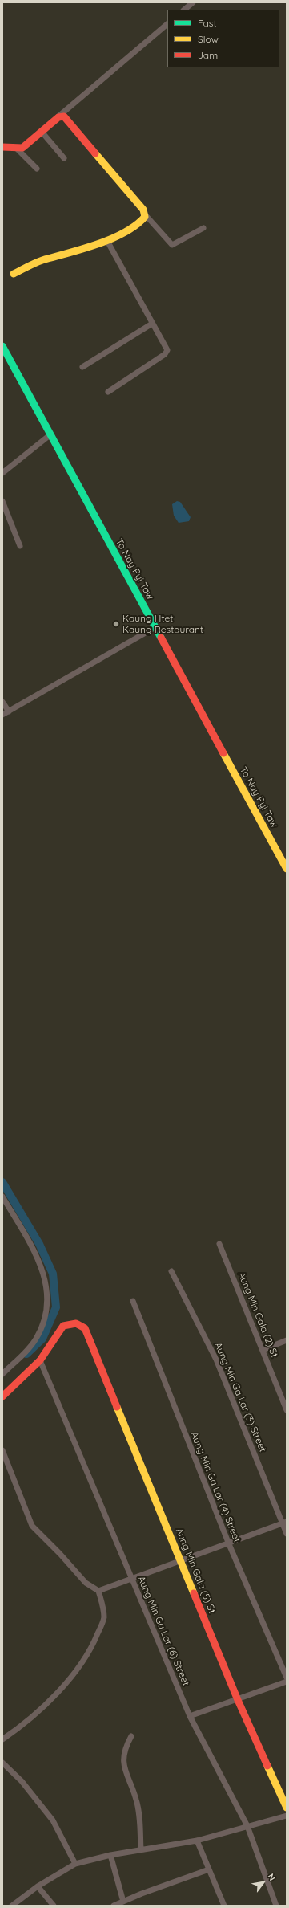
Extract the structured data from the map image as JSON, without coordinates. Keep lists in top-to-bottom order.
{
  "streets": {
    "street": [
      "To Nay Pyi Taw",
      "Aung Min Gala (2) St",
      "Aung Min Ga Lar (3) Street",
      "Aung Min Ga Lar (4) Street",
      "Aung Min Gala (5) St",
      "Aung Min Ga Lar (6) Street"
    ]
  },
  "crossings": [
    ["Aung Min Gala (5) St", "Aung Min Ga Lar (6) Street"]
  ],
  "places": ["Kaung Htet Kaung Restaurant"],
  "legend": ["Fast", "Slow", "Jam"],
  "north": "top right"
}
